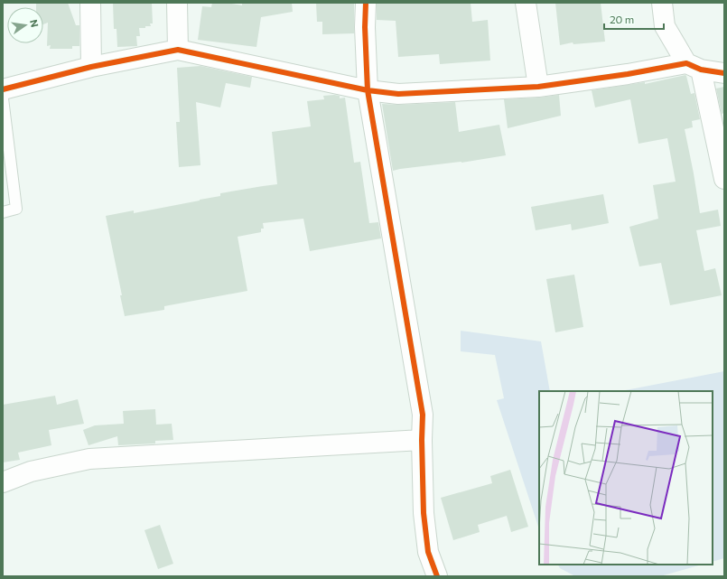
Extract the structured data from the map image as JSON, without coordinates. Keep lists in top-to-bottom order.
{
  "scale_bar": "20 m",
  "north": "right"
}
